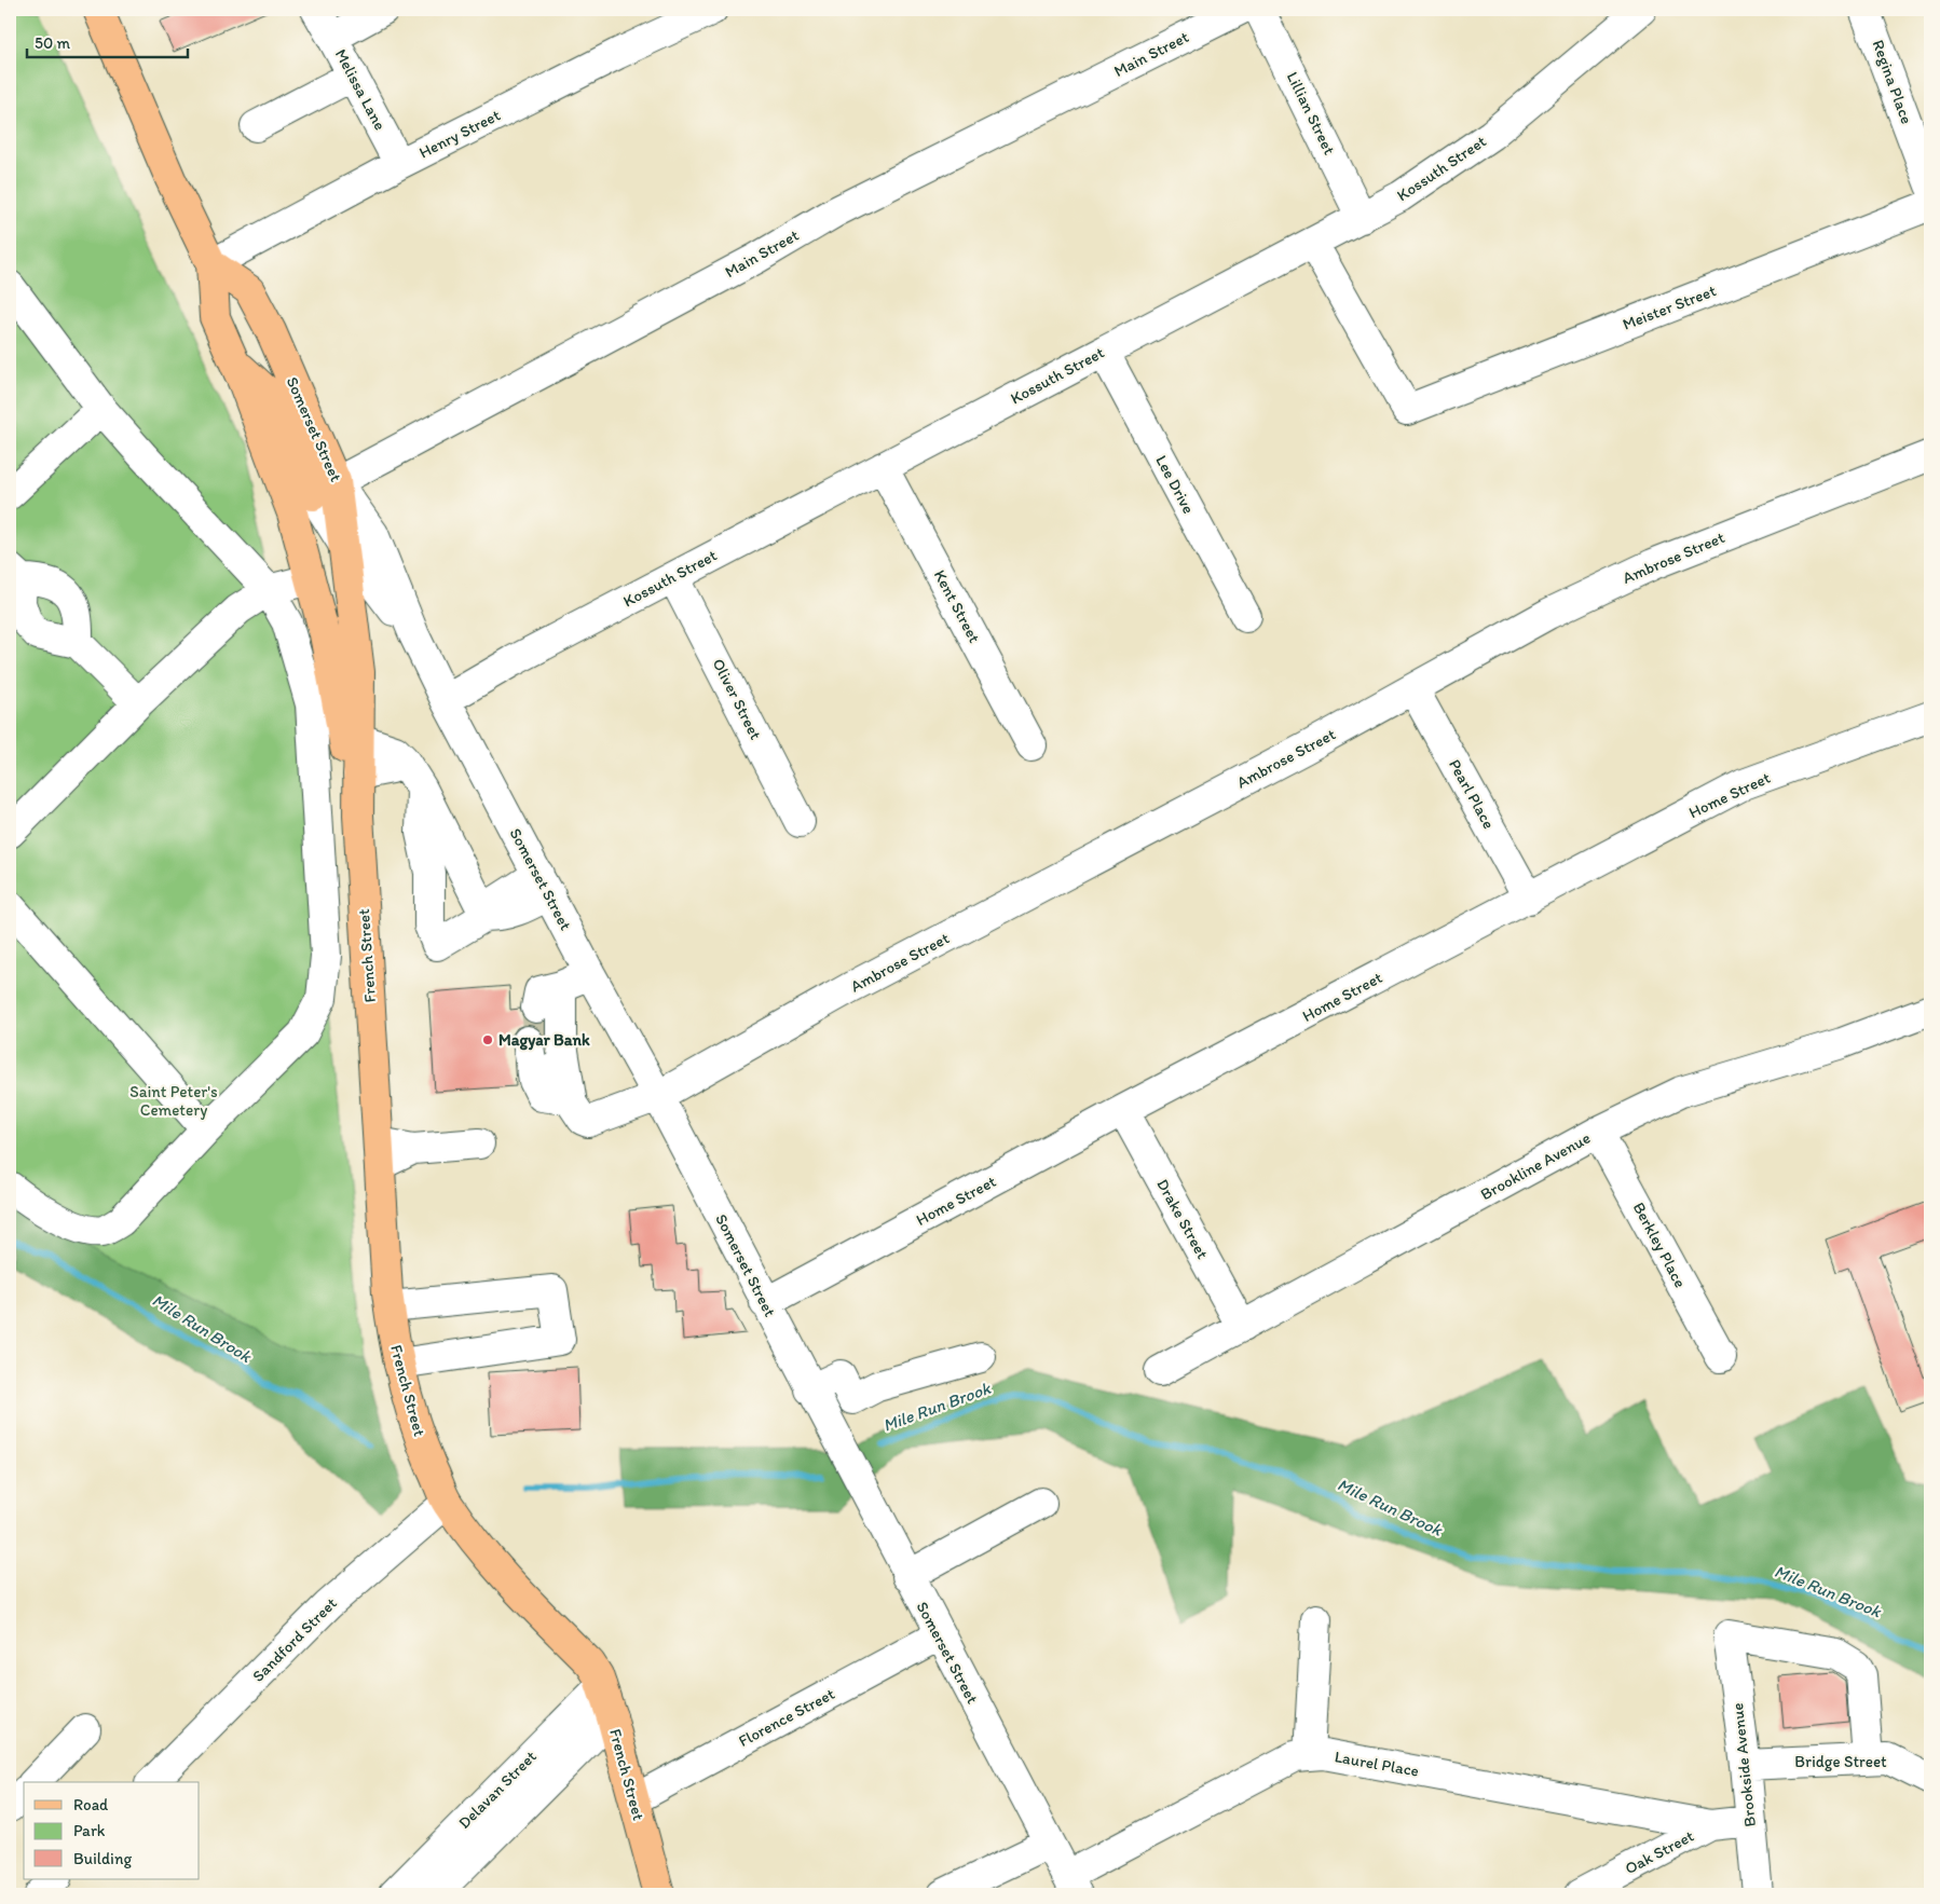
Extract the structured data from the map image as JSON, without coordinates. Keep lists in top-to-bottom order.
{
  "streets": {
    "main road": ["Somerset Street", "French Street"],
    "street": [
      "Main Street",
      "Regina Place",
      "Melissa Lane",
      "Lillian Street",
      "Henry Street",
      "Kossuth Street",
      "Meister Street",
      "Lee Drive",
      "Ambrose Street",
      "Kent Street",
      "Oliver Street",
      "Pearl Place",
      "Home Street",
      "Brookline Avenue",
      "Drake Street",
      "Berkley Place",
      "Sandford Street",
      "Florence Street",
      "Bridge Street",
      "Laurel Place",
      "Brookside Avenue",
      "Delavan Street",
      "Oak Street"
    ]
  },
  "crossings": [
    ["Main Street", "Somerset Street"],
    ["Main Street", "French Street"],
    ["Melissa Lane", "Henry Street"],
    ["Lillian Street", "Kossuth Street"],
    ["Henry Street", "Somerset Street"],
    ["Kossuth Street", "Meister Street"],
    ["Kossuth Street", "Somerset Street"],
    ["Kossuth Street", "Lee Drive"],
    ["Kossuth Street", "Kent Street"],
    ["Kossuth Street", "Oliver Street"],
    ["Somerset Street", "Ambrose Street"],
    ["Somerset Street", "Home Street"],
    ["Somerset Street", "French Street"],
    ["Somerset Street", "Florence Street"],
    ["Somerset Street", "Laurel Place"],
    ["Ambrose Street", "Pearl Place"],
    ["Pearl Place", "Home Street"],
    ["Home Street", "Drake Street"],
    ["French Street", "Sandford Street"],
    ["French Street", "Florence Street"],
    ["French Street", "Delavan Street"],
    ["Brookline Avenue", "Drake Street"],
    ["Brookline Avenue", "Berkley Place"],
    ["Bridge Street", "Brookside Avenue"],
    ["Laurel Place", "Oak Street"]
  ],
  "water": ["Mile Run Brook"],
  "parks": ["Saint Peter's Cemetery"],
  "places": ["Magyar Bank"],
  "legend": ["Road", "Park", "Building"],
  "scale_bar": "50 m"
}
